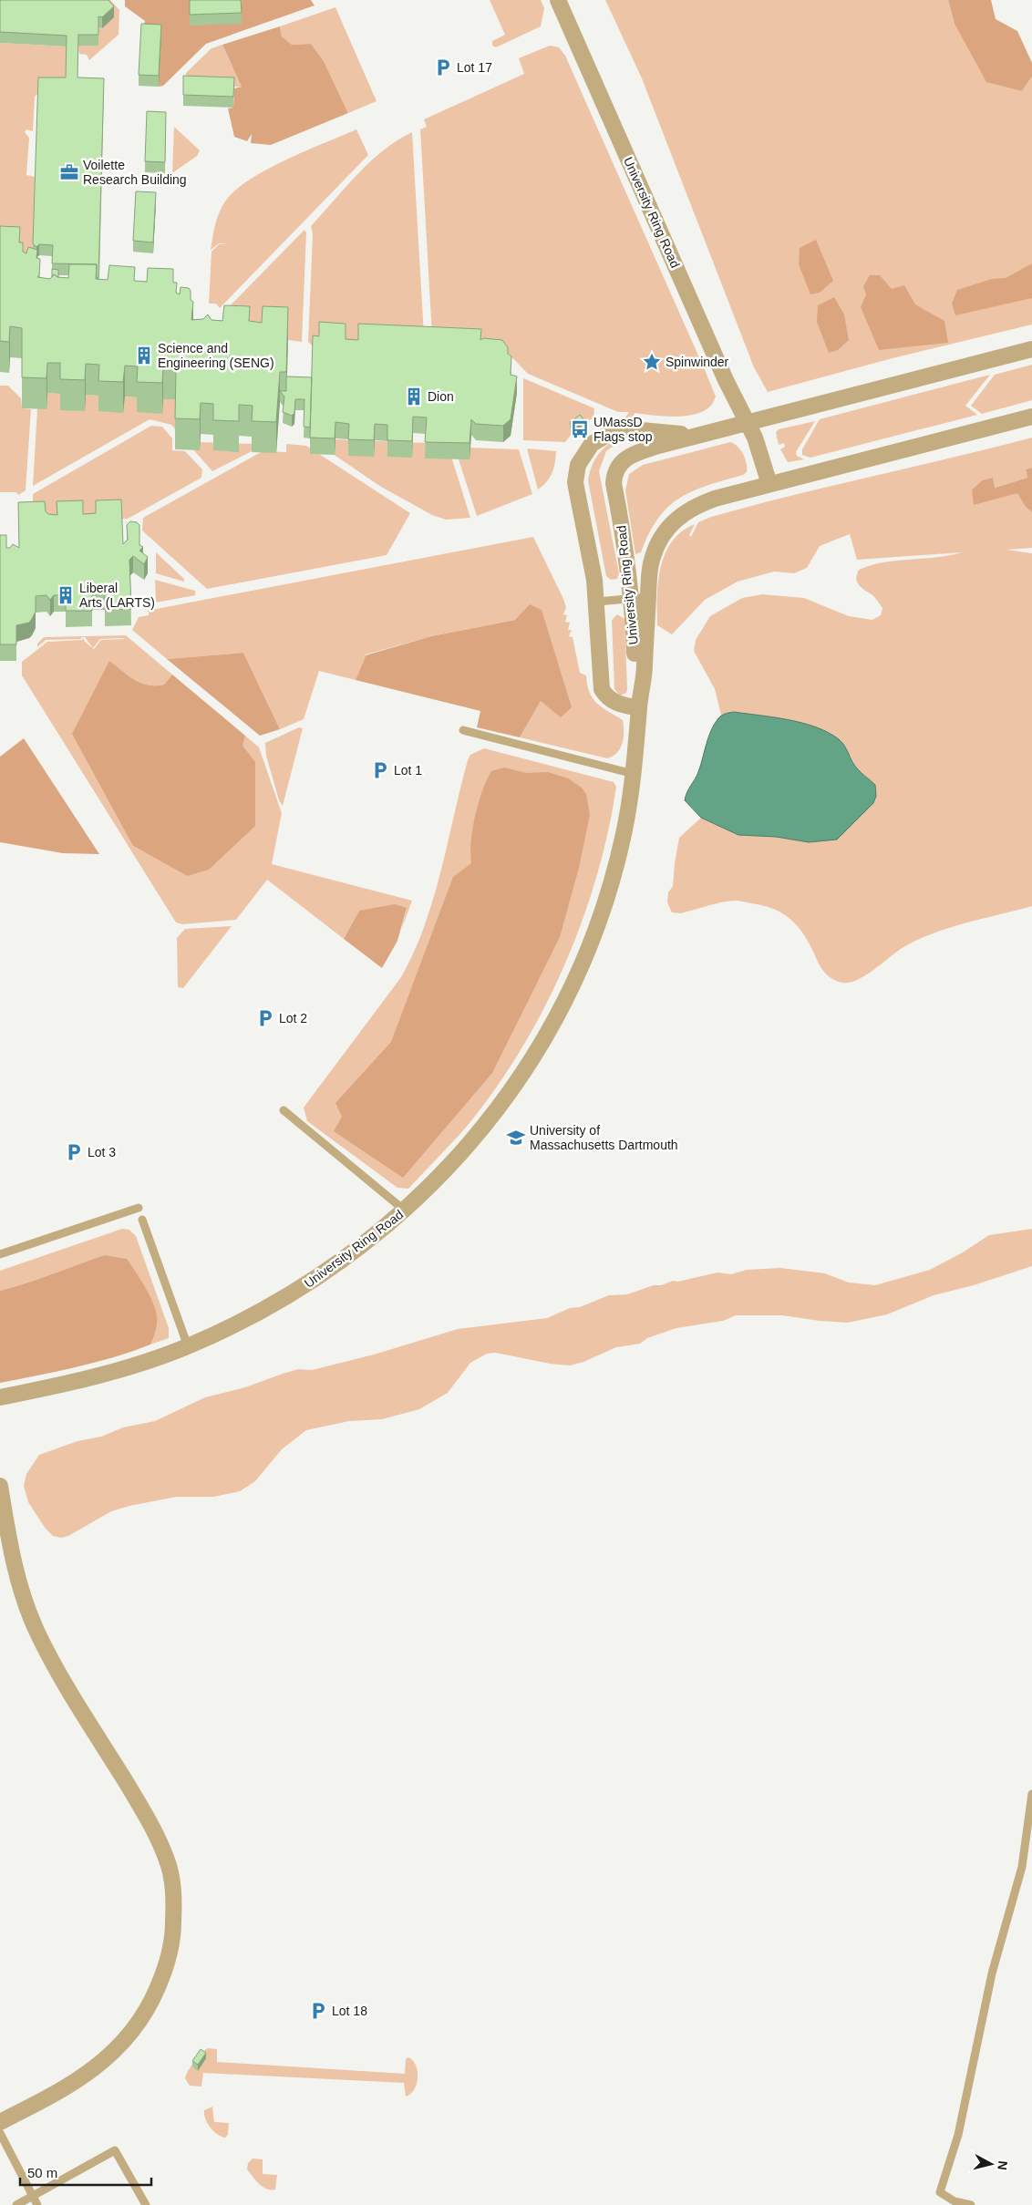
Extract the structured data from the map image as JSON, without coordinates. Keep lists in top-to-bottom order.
{
  "streets": {
    "street": ["University Ring Road"]
  },
  "places": {
    "parking": [
      "Lot 17",
      "Lot 1",
      "Lot 2",
      "Lot 3",
      "Lot 18"
    ],
    "office": ["Voilette Research Building"],
    "building": ["Science and Engineering (SENG)", "Dion", "Liberal Arts (LARTS)"],
    "place": ["Spinwinder"],
    "bus stop": ["UMassD Flags stop"],
    "school or university": ["University of Massachusetts Dartmouth"]
  },
  "scale_bar": "50 m",
  "north": "right"
}
